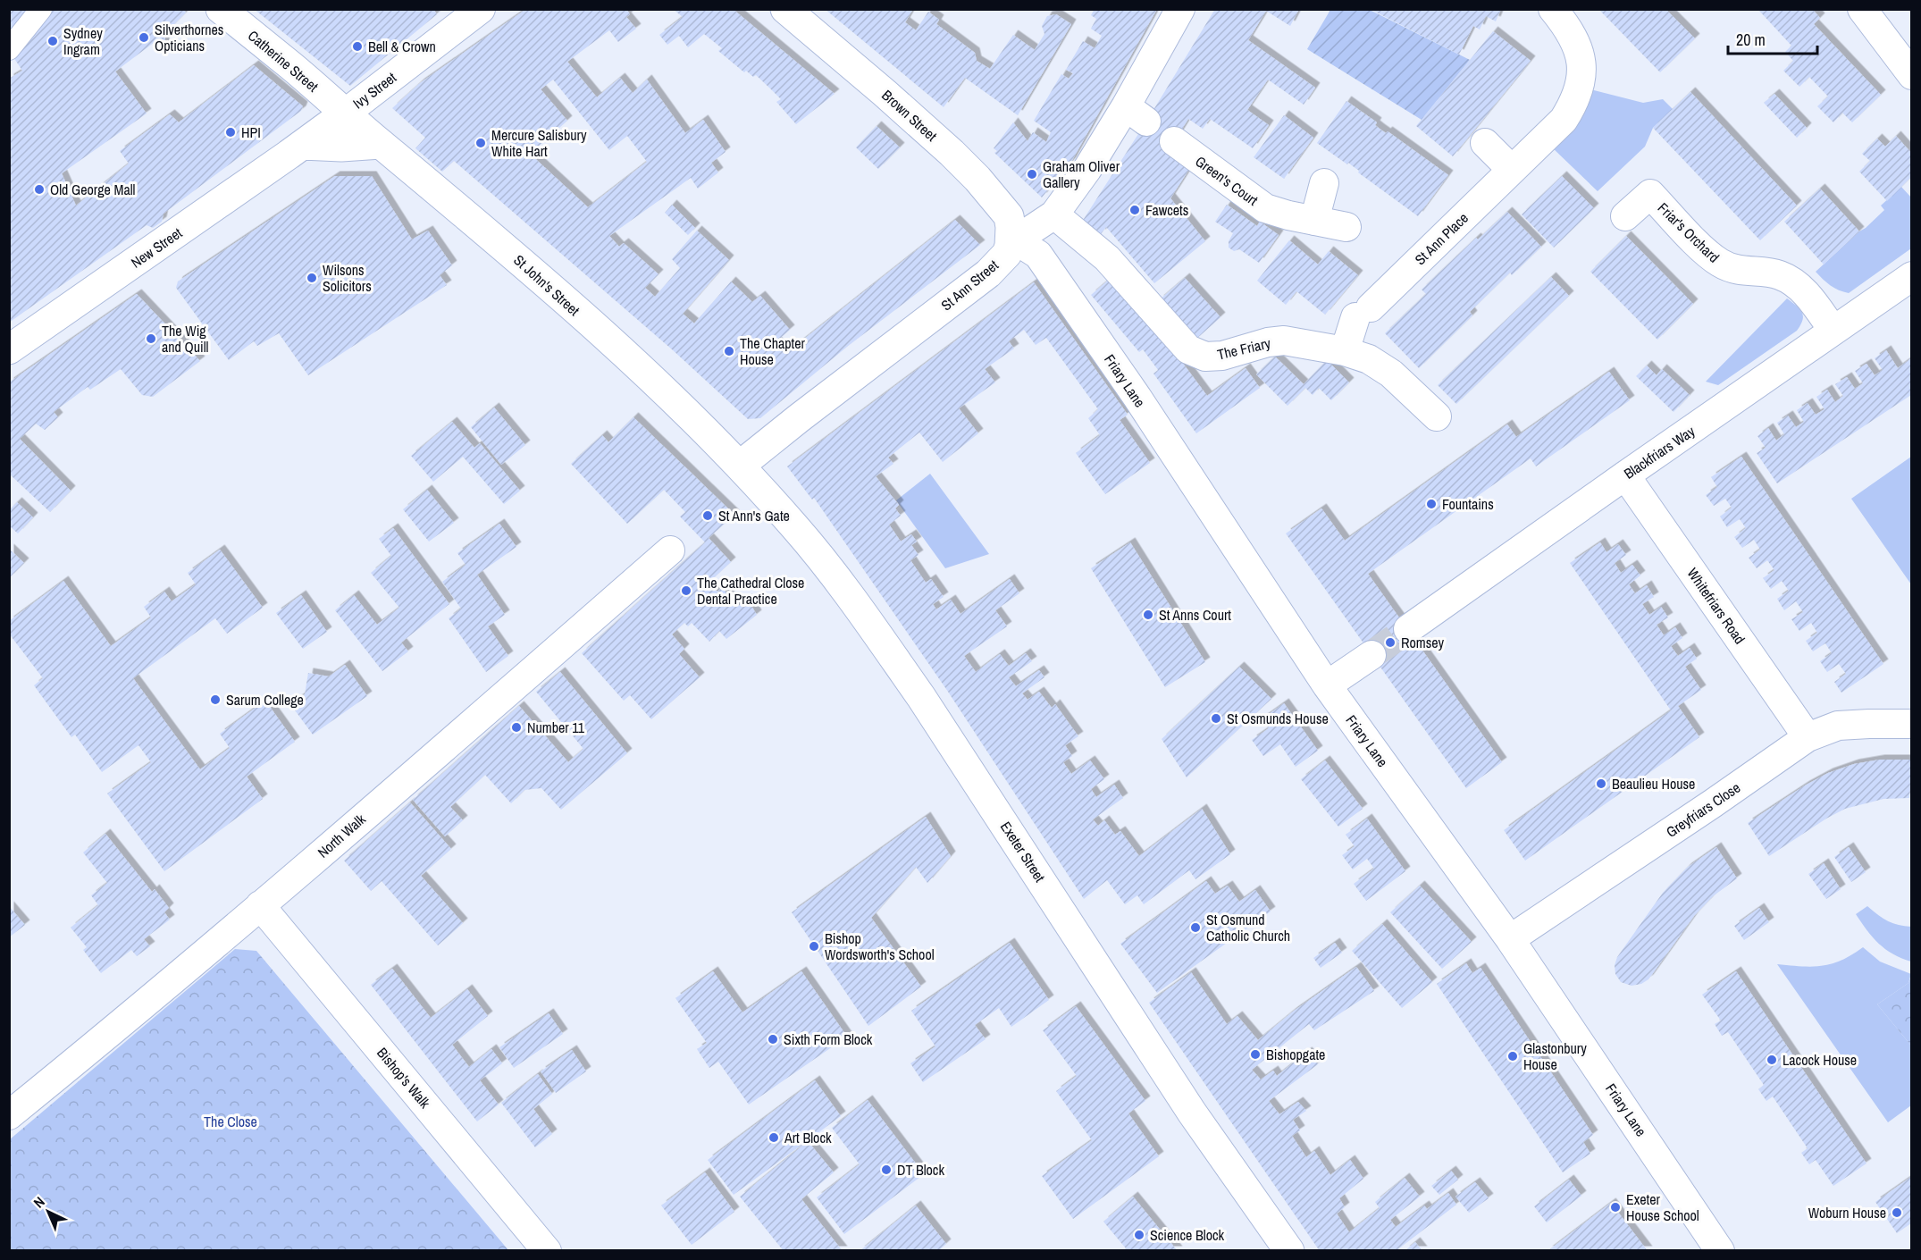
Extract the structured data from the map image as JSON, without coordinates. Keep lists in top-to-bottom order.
{
  "streets": {
    "street": [
      "Catherine Street",
      "Ivy Street",
      "Brown Street",
      "Green's Court",
      "Friar's Orchard",
      "St Ann Place",
      "New Street",
      "St John's Street",
      "St Ann Street",
      "The Friary",
      "Friary Lane",
      "Blackfriars Way",
      "Whitefriars Road",
      "Greyfriars Close",
      "North Walk",
      "Exeter Street",
      "Bishop's Walk"
    ]
  },
  "crossings": [
    ["Catherine Street", "Ivy Street"],
    ["Catherine Street", "New Street"],
    ["Catherine Street", "St John's Street"],
    ["Ivy Street", "New Street"],
    ["Ivy Street", "St John's Street"],
    ["Brown Street", "St Ann Street"],
    ["Brown Street", "Friary Lane"],
    ["Friar's Orchard", "Blackfriars Way"],
    ["St Ann Place", "The Friary"],
    ["New Street", "St John's Street"],
    ["St John's Street", "St Ann Street"],
    ["St John's Street", "Exeter Street"],
    ["St Ann Street", "Friary Lane"],
    ["St Ann Street", "Exeter Street"],
    ["Friary Lane", "Greyfriars Close"],
    ["Blackfriars Way", "Whitefriars Road"],
    ["Whitefriars Road", "Greyfriars Close"],
    ["North Walk", "Bishop's Walk"]
  ],
  "parks": ["The Close"],
  "places": [
    "Silverthornes Opticians",
    "Sydney Ingram",
    "Bell & Crown",
    "HPI",
    "Mercure Salisbury White Hart",
    "Graham Oliver Gallery",
    "Old George Mall",
    "Fawcets",
    "Wilsons Solicitors",
    "The Wig and Quill",
    "The Chapter House",
    "Fountains",
    "St Ann's Gate",
    "The Cathedral Close Dental Practice",
    "St Anns Court",
    "Romsey",
    "Sarum College",
    "St Osmunds House",
    "Number 11",
    "Beaulieu House",
    "St Osmund Catholic Church",
    "Bishop Wordsworth's School",
    "Sixth Form Block",
    "Bishopgate",
    "Glastonbury House",
    "Lacock House",
    "Art Block",
    "DT Block",
    "Exeter House School",
    "Woburn House",
    "Science Block"
  ],
  "scale_bar": "20 m",
  "north": "top left"
}
